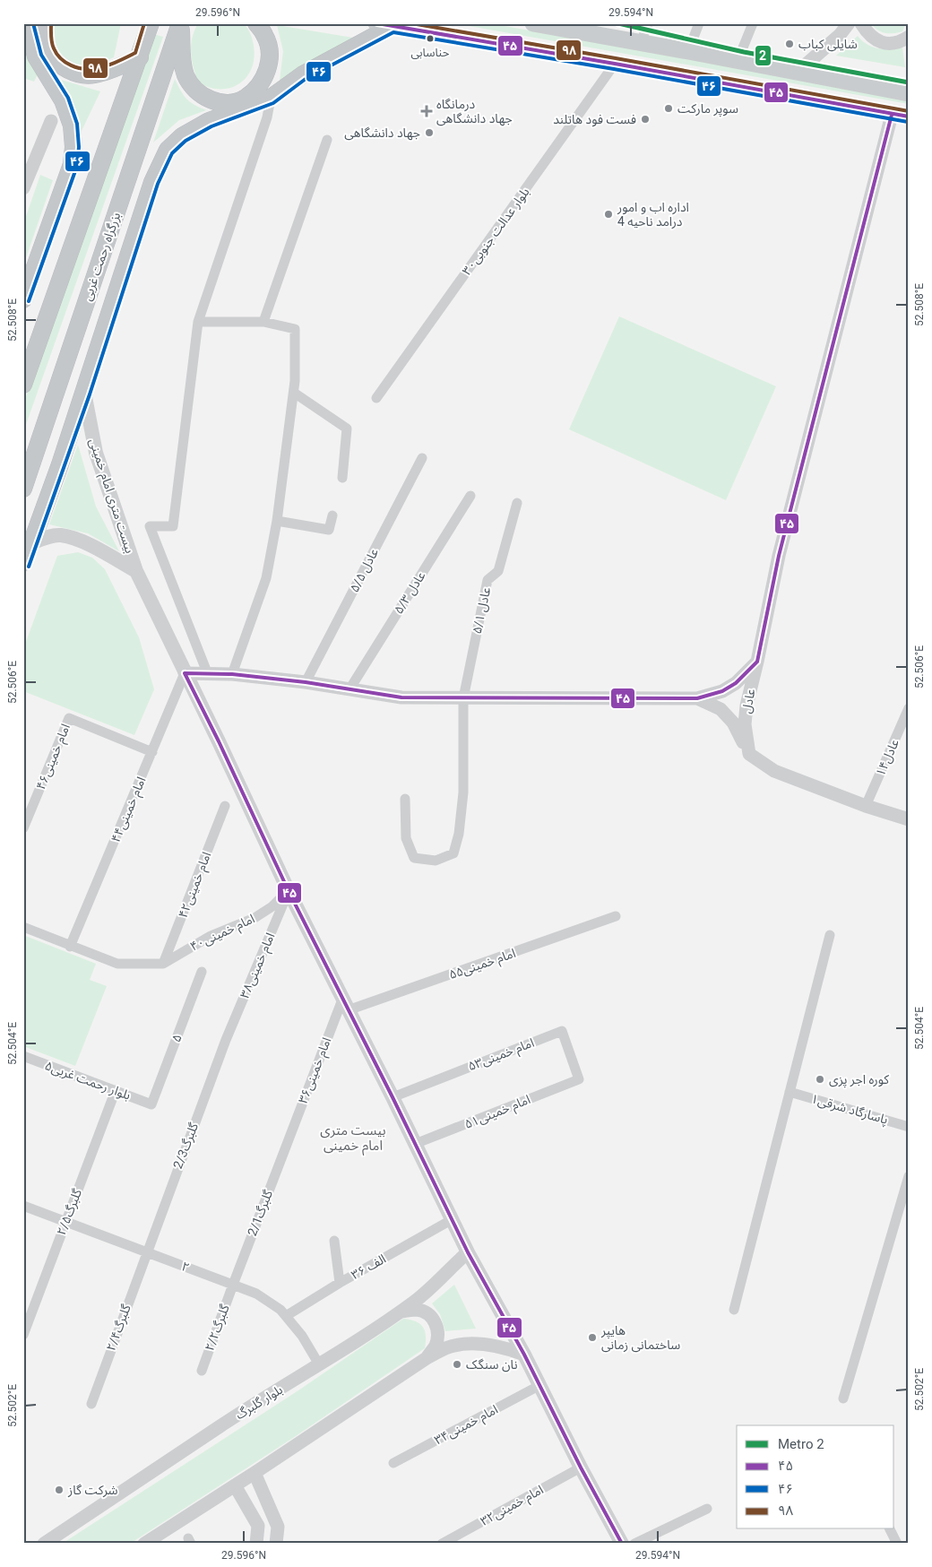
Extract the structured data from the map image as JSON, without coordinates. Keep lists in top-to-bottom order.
{
  "streets": {
    "highway": ["بزرگراه رحمت غربی"],
    "main road": ["بیست متری امام خمینی"],
    "street": [
      "بلوار عدالت جنوبی۳۰",
      "عادل ۵/۵",
      "عادل ۵/۳",
      "عادل ۵/۱",
      "عادل",
      "امام خمینی۴۶",
      "عادل۱۴",
      "۴۴امام خمینی",
      "امام خمینی۴۲",
      "امام خمینی۴۰",
      "امام خمینی۵۵",
      "امام خمینی۳۸",
      "۵",
      "امام خمینی۵۳",
      "امام خمینی۳۶",
      "بلوار رحمت غربی۵",
      "پاسارگاد شرقی۱",
      "امام خمینی۵۱",
      "2/3گلبرگ",
      "گلبرگ۲/۵",
      "2/1گلبرگ",
      "۲",
      "۳۶ الف",
      "گلبرگ۲/۴",
      "گلبرگ۲/۲",
      "بلوار گلبرگ",
      "امام خمینی۳۴",
      "امام خمینی۳۲"
    ]
  },
  "crossings": [
    ["بیست متری امام خمینی", "۴۴امام خمینی"],
    ["بیست متری امام خمینی", "امام خمینی۴۰"],
    ["بیست متری امام خمینی", "امام خمینی۵۵"],
    ["بیست متری امام خمینی", "امام خمینی۳۸"],
    ["بیست متری امام خمینی", "امام خمینی۵۳"],
    ["بیست متری امام خمینی", "امام خمینی۳۶"],
    ["بیست متری امام خمینی", "امام خمینی۵۱"],
    ["بیست متری امام خمینی", "۳۶ الف"],
    ["بیست متری امام خمینی", "بلوار گلبرگ"],
    ["بیست متری امام خمینی", "امام خمینی۳۴"],
    ["بیست متری امام خمینی", "امام خمینی۳۲"],
    ["امام خمینی۴۶", "۴۴امام خمینی"],
    ["امام خمینی۴۲", "امام خمینی۴۰"],
    ["امام خمینی۴۰", "امام خمینی۳۸"],
    ["امام خمینی۵۵", "امام خمینی۳۶"],
    ["امام خمینی۳۸", "2/3گلبرگ"],
    ["۵", "بلوار رحمت غربی۵"],
    ["امام خمینی۵۳", "امام خمینی۵۱"],
    ["امام خمینی۳۶", "2/1گلبرگ"],
    ["بلوار رحمت غربی۵", "گلبرگ۲/۵"],
    ["2/3گلبرگ", "۲"],
    ["2/3گلبرگ", "گلبرگ۲/۴"],
    ["گلبرگ۲/۵", "۲"],
    ["2/1گلبرگ", "۲"],
    ["2/1گلبرگ", "گلبرگ۲/۲"],
    ["۲", "۳۶ الف"],
    ["۲", "گلبرگ۲/۴"],
    ["۲", "گلبرگ۲/۲"],
    ["۲", "بلوار گلبرگ"]
  ],
  "districts": ["بیست متری امام خمینی"],
  "places": {
    "other": [
      "حناسابی",
      "شایلی کباب",
      "سوپر مارکت",
      "فست فود هاتلند",
      "جهاد دانشگاهی",
      "اداره اب و امور درامد ناحیه 4",
      "کوره اجر پزی",
      "هایپر ساختمانی زمانی",
      "نان سنگک",
      "شرکت گاز"
    ],
    "health": ["درمانگاه جهاد دانشگاهی"]
  },
  "lines": [
    "metro line 2",
    "transit line ۴۵",
    "transit line ۴۶",
    "transit line ۹۸"
  ],
  "legend": [
    "Metro 2",
    "۴۵",
    "۴۶",
    "۹۸"
  ],
  "coordinates": [
    "29.596°N",
    "29.594°N",
    "52.508°E",
    "52.506°E",
    "52.504°E",
    "52.502°E"
  ]
}
